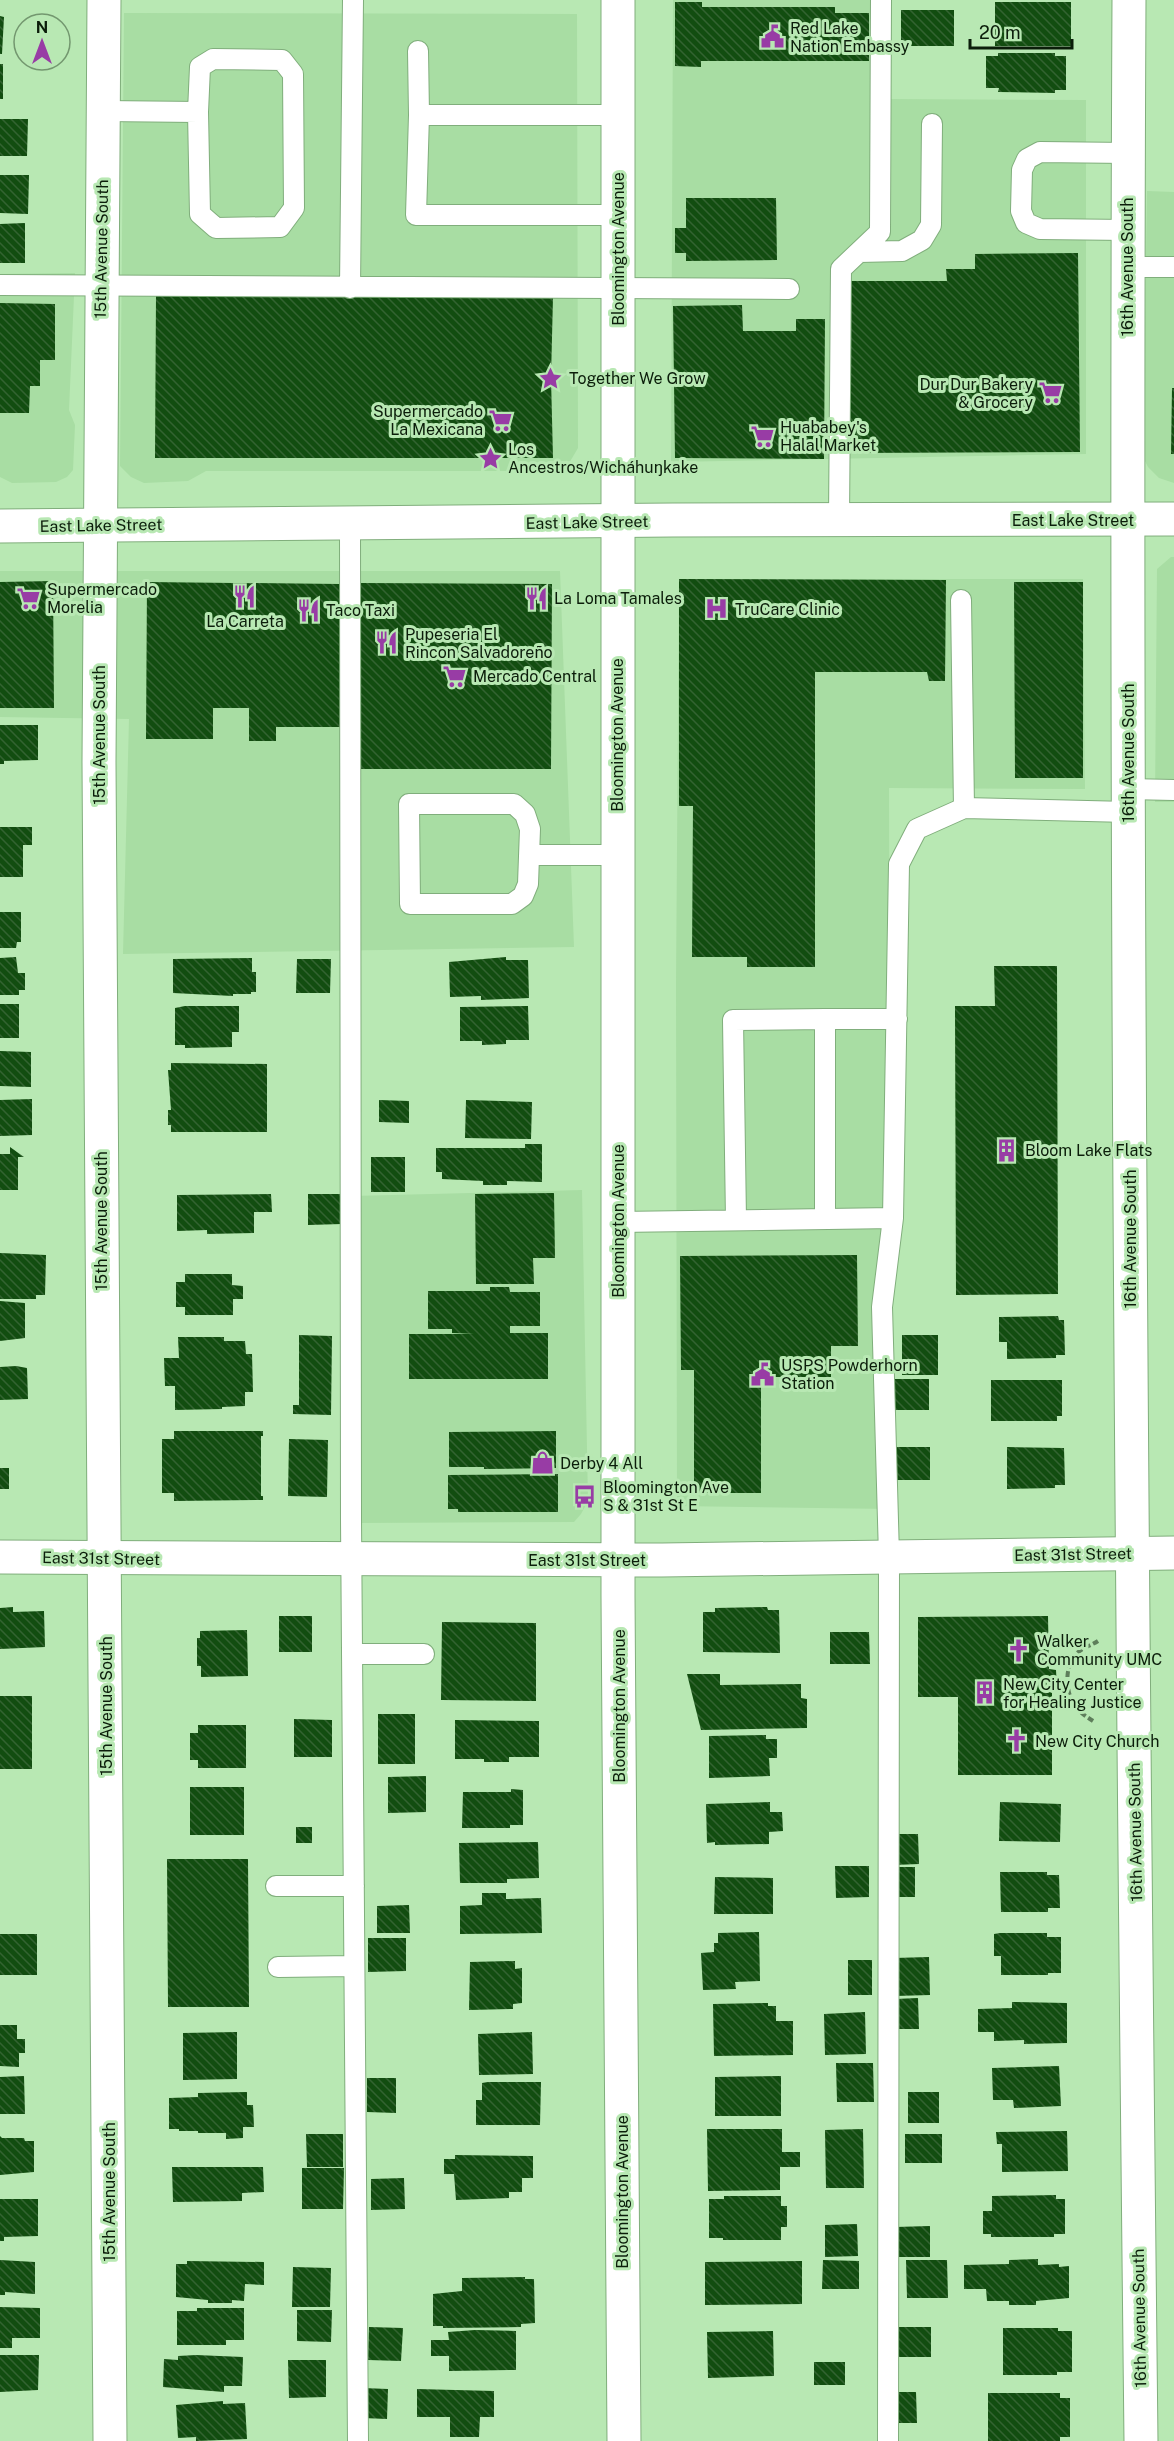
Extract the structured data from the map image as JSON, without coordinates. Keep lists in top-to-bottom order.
{
  "streets": {
    "street": [
      "15th Avenue South",
      "Bloomington Avenue",
      "16th Avenue South",
      "East Lake Street",
      "East 31st Street"
    ]
  },
  "crossings": [
    ["15th Avenue South", "East Lake Street"],
    ["15th Avenue South", "East 31st Street"],
    ["Bloomington Avenue", "East Lake Street"],
    ["Bloomington Avenue", "East 31st Street"],
    ["16th Avenue South", "East Lake Street"],
    ["16th Avenue South", "East 31st Street"]
  ],
  "places": {
    "public building": ["Red Lake Nation Embassy", "USPS Powderhorn Station"],
    "place": ["Together We Grow", "Los Ancestros/Wicháhuŋkake"],
    "supermarket": [
      "Dur Dur Bakery & Grocery",
      "Supermercado La Mexicana",
      "Huababey's Halal Market",
      "Supermercado Morelia",
      "Mercado Central"
    ],
    "restaurant": [
      "La Carreta",
      "La Loma Tamales",
      "Taco Taxi",
      "Pupeseria El Rincon Salvadoreño"
    ],
    "hospital": ["TruCare Clinic"],
    "building": ["Bloom Lake Flats", "New City Center for Healing Justice"],
    "shop": ["Derby 4 All"],
    "bus stop": ["Bloomington Ave S & 31st St E"],
    "church": ["Walker Community UMC", "New City Church"]
  },
  "scale_bar": "20 m",
  "north": "top"
}
